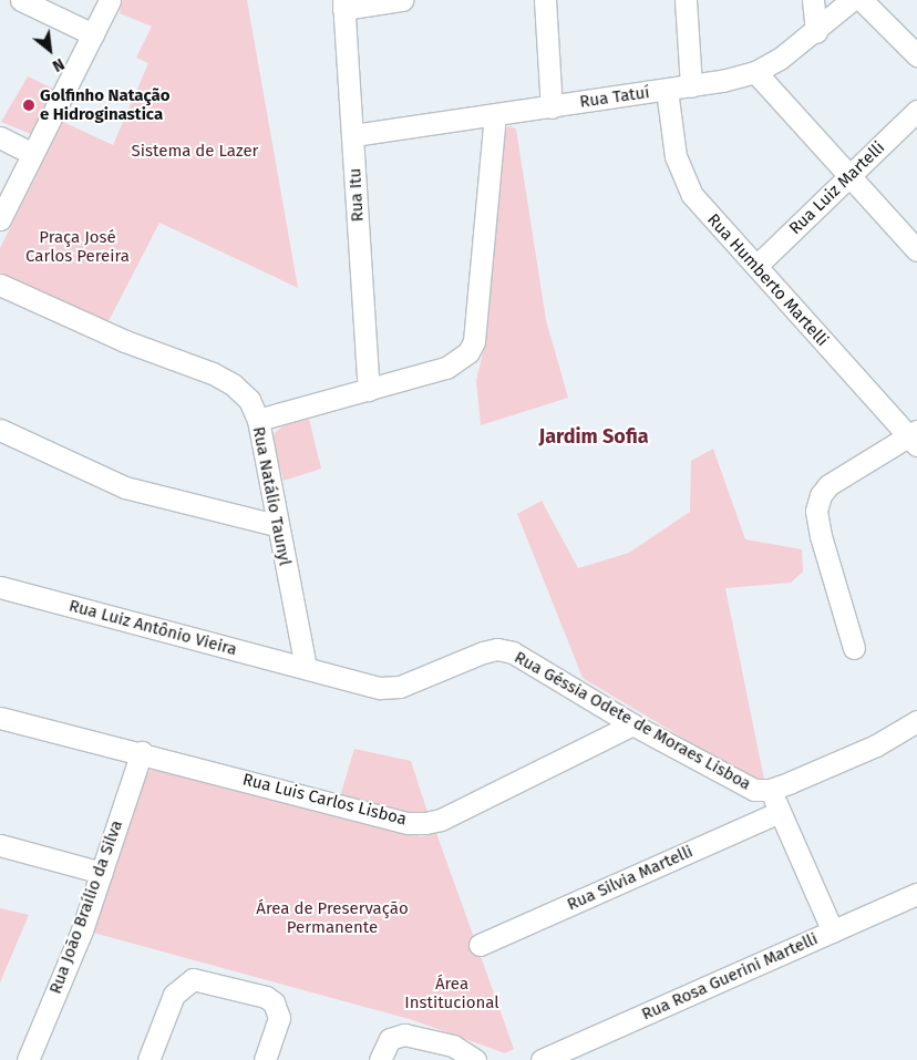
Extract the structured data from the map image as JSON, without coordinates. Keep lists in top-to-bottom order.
{
  "streets": {
    "street": [
      "Rua Tatuí",
      "Rua Luiz Martelli",
      "Rua Itu",
      "Rua Humberto Martelli",
      "Rua Natálio Taunyl",
      "Rua Luiz Antônio Vieira",
      "Rua Géssia Odete de Moraes Lisboa",
      "Rua Luis Carlos Lisboa",
      "Rua Silvia Martelli",
      "Rua João Braílio da Silva",
      "Rua Rosa Guerini Martelli"
    ]
  },
  "crossings": [
    ["Rua Tatuí", "Rua Itu"],
    ["Rua Tatuí", "Rua Humberto Martelli"],
    ["Rua Luiz Martelli", "Rua Humberto Martelli"],
    ["Rua Natálio Taunyl", "Rua Luiz Antônio Vieira"],
    ["Rua Natálio Taunyl", "Rua Géssia Odete de Moraes Lisboa"],
    ["Rua Luiz Antônio Vieira", "Rua Géssia Odete de Moraes Lisboa"],
    ["Rua Géssia Odete de Moraes Lisboa", "Rua Luis Carlos Lisboa"],
    ["Rua Luis Carlos Lisboa", "Rua João Braílio da Silva"]
  ],
  "districts": ["Jardim Sofia"],
  "parks": [
    "Sistema de Lazer",
    "Praça José Carlos Pereira",
    "Área de Preservação Permanente",
    "Área Institucional"
  ],
  "places": ["Golfinho Natação e Hidroginastica"],
  "north": "bottom right"
}
